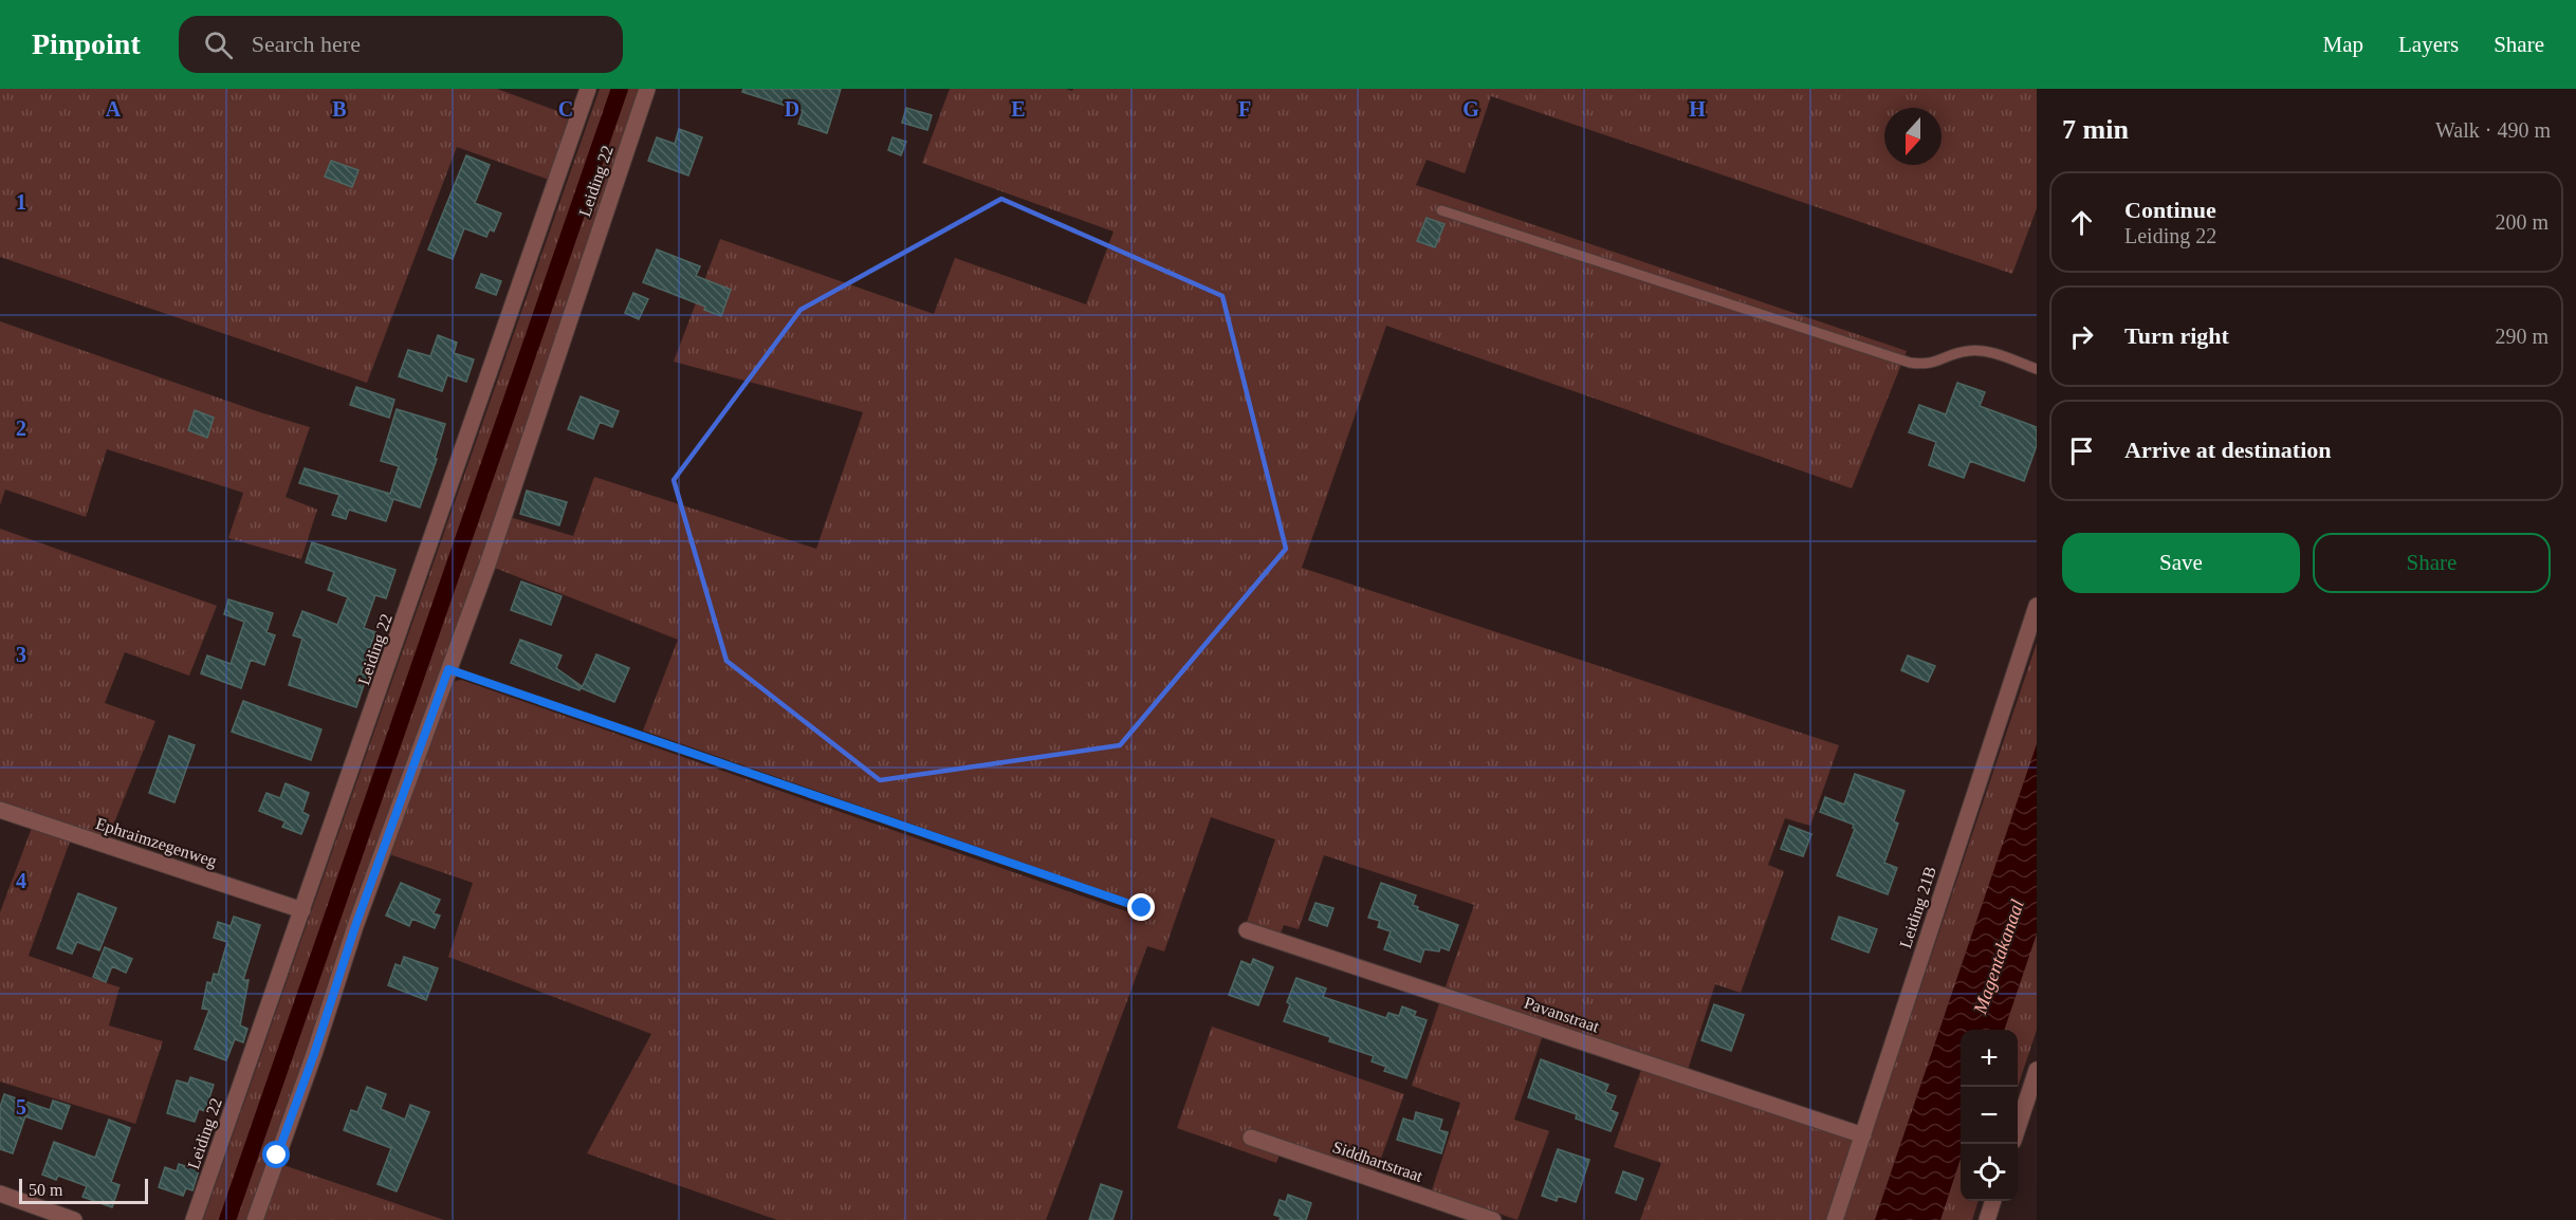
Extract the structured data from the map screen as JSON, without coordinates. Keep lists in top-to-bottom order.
{
  "streets": {
    "street": [
      "Leiding 22",
      "Ephraimzegenweg",
      "Leiding 21B",
      "Pavanstraat",
      "Siddhartstraat"
    ]
  },
  "crossings": [
    ["Leiding 22", "Ephraimzegenweg"],
    ["Leiding 21B", "Pavanstraat"]
  ],
  "water": ["Magentakanaal"],
  "scale_bar": "50 m",
  "north": "bottom",
  "page": {
    "header": "Pinpoint",
    "search": "Search here",
    "nav": ["Map", "Layers", "Share"],
    "heading": ["7 min", "Walk · 490 m"],
    "list": [
      ["Continue", "Leiding 22", "200 m"],
      ["Turn right", "290 m"],
      "Arrive at destination"
    ],
    "buttons": ["Save", "Share"],
    "map_buttons": ["+", "−"],
    "scale": "50 m"
  },
  "grid": {
    "columns": [
      "A",
      "B",
      "C",
      "D",
      "E",
      "F",
      "G",
      "H"
    ],
    "rows": [
      "1",
      "2",
      "3",
      "4",
      "5"
    ]
  }
}
